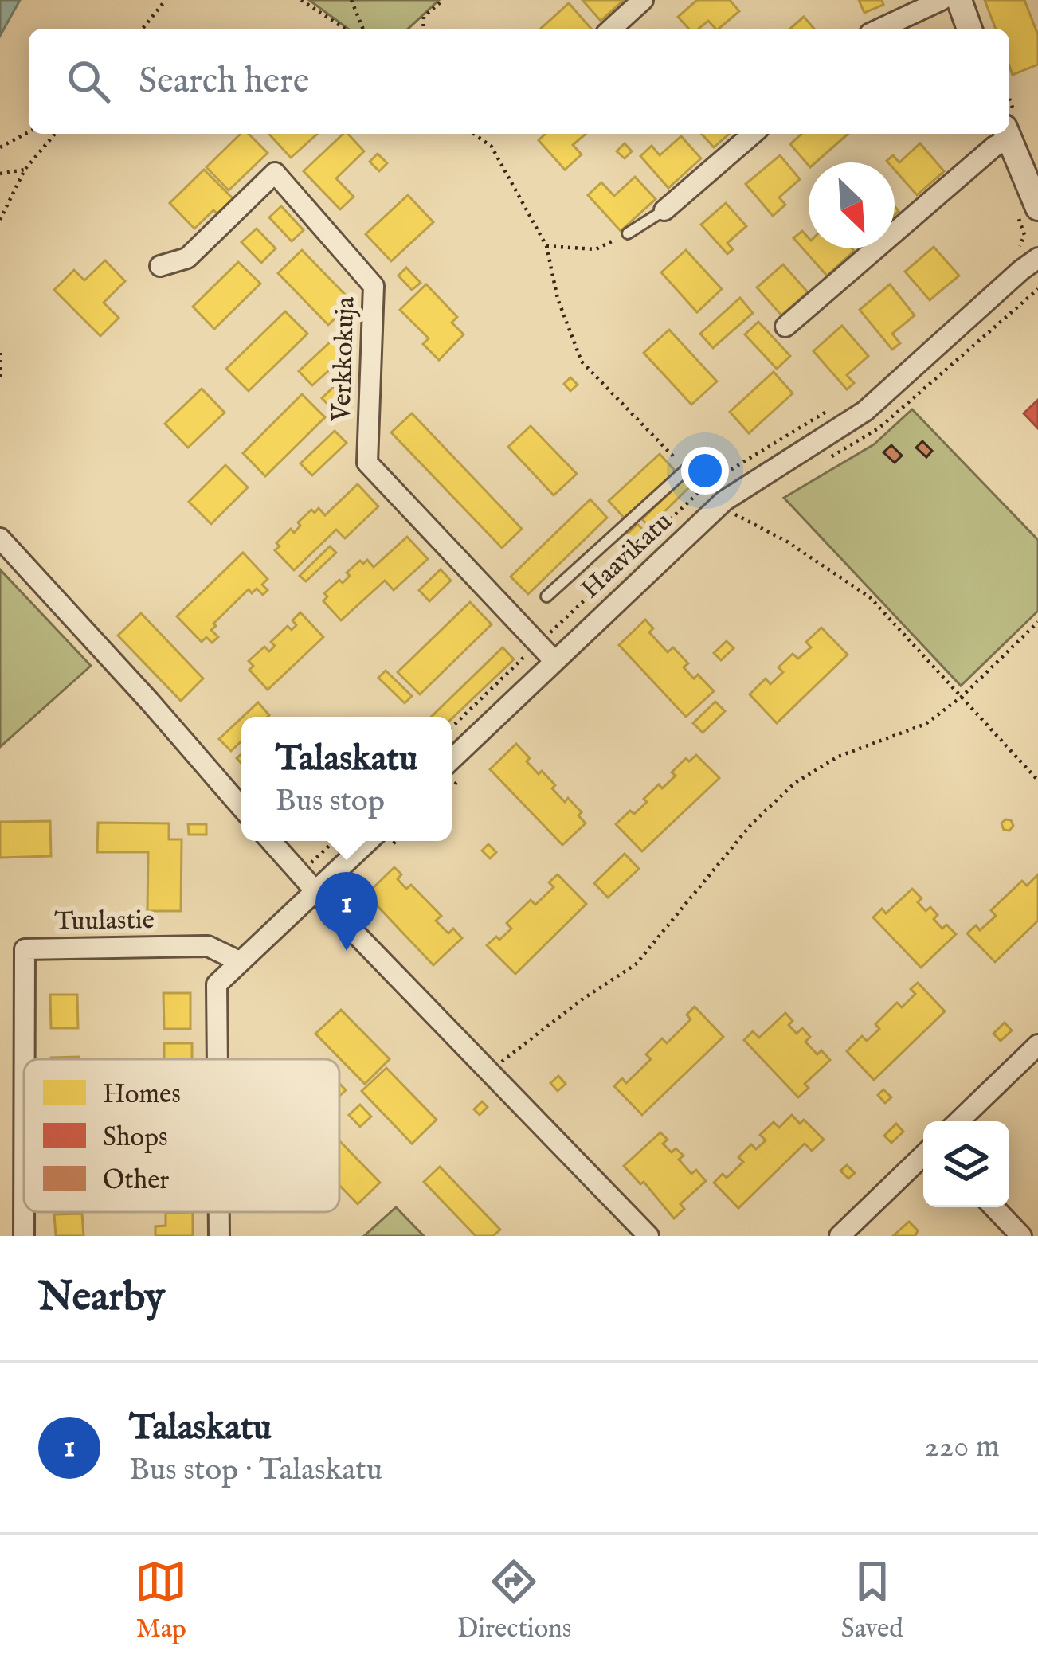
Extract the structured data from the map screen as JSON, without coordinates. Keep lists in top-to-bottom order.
{
  "streets": {
    "street": ["Verkkokuja", "Haavikatu", "Tuulastie"]
  },
  "crossings": [
    ["Verkkokuja", "Haavikatu"]
  ],
  "legend": ["Homes", "Shops", "Other"],
  "north": "bottom right",
  "page": {
    "search": "Search here",
    "popup": ["Talaskatu", "Bus stop"],
    "pins": "1",
    "heading": "Nearby",
    "list": [
      {
        "mark": "1",
        "name": "Talaskatu",
        "note": "Bus stop · Talaskatu",
        "value": "220 m"
      }
    ],
    "nav": ["Map", "Directions", "Saved"]
  }
}
